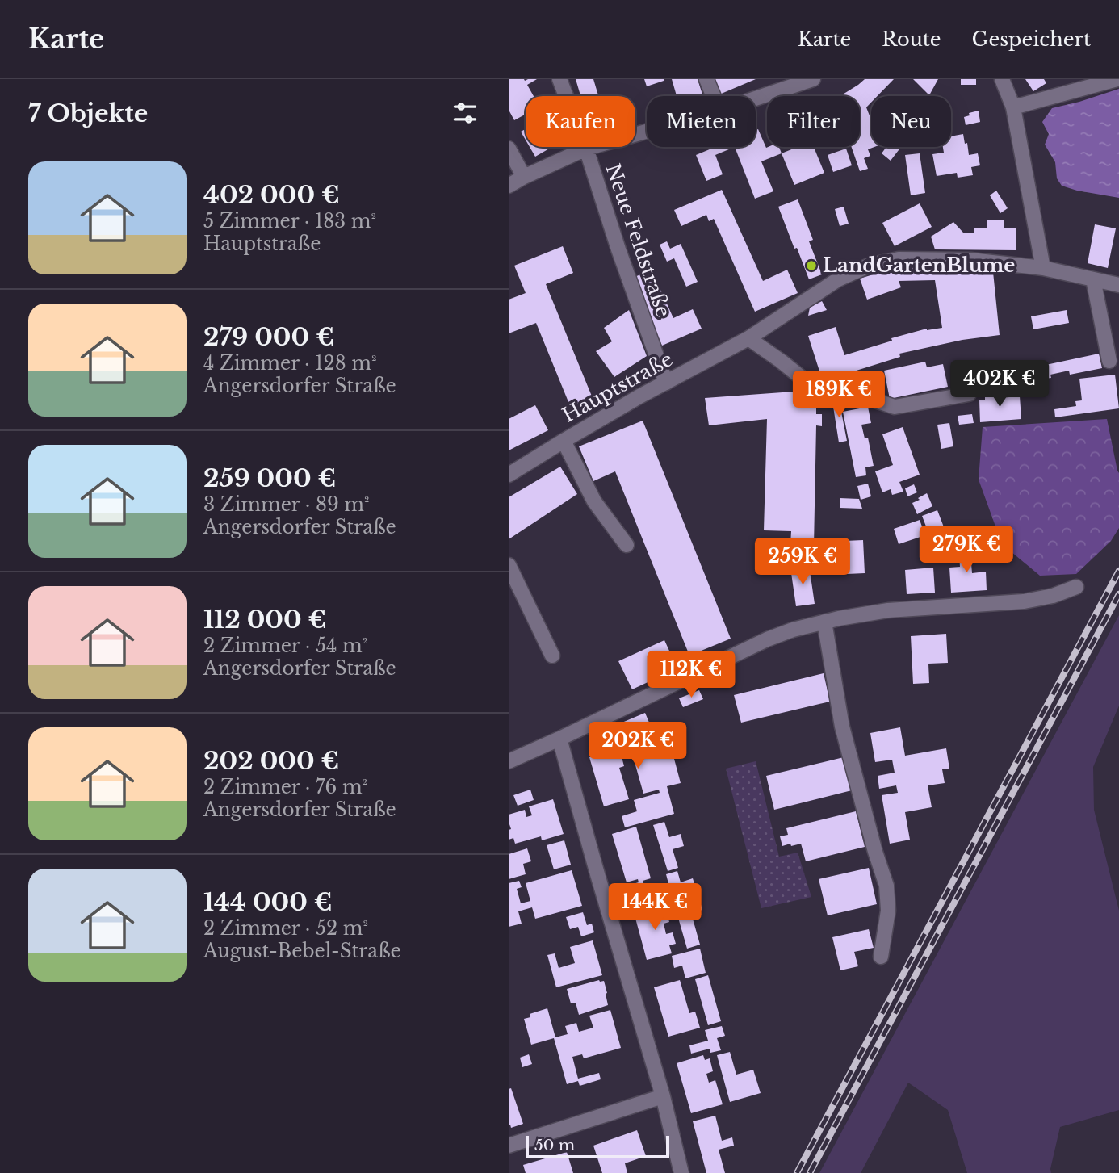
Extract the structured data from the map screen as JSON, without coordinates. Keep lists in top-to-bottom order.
{
  "streets": {
    "street": ["Neue Feldstraße", "Hauptstraße"]
  },
  "crossings": [
    ["Neue Feldstraße", "Hauptstraße"]
  ],
  "places": ["LandGartenBlume"],
  "scale_bar": "50 m",
  "page": {
    "header": "Karte",
    "nav": ["Karte", "Route", "Gespeichert"],
    "heading": "7 Objekte",
    "chip": [
      "Kaufen",
      "Mieten",
      "Filter",
      "Neu"
    ],
    "list": [
      {
        "name": "402 000 €",
        "note": "5 Zimmer · 183 m² · Hauptstraße"
      },
      {
        "name": "279 000 €",
        "note": "4 Zimmer · 128 m² · Angersdorfer Straße"
      },
      {
        "name": "259 000 €",
        "note": "3 Zimmer · 89 m² · Angersdorfer Straße"
      },
      {
        "name": "112 000 €",
        "note": "2 Zimmer · 54 m² · Angersdorfer Straße"
      },
      {
        "name": "202 000 €",
        "note": "2 Zimmer · 76 m² · Angersdorfer Straße"
      },
      {
        "name": "144 000 €",
        "note": "2 Zimmer · 52 m² · August-Bebel-Straße"
      }
    ],
    "price": [
      "402K €",
      "189K €",
      "279K €",
      "259K €",
      "112K €",
      "202K €",
      "144K €"
    ],
    "scale": "50 m"
  }
}
